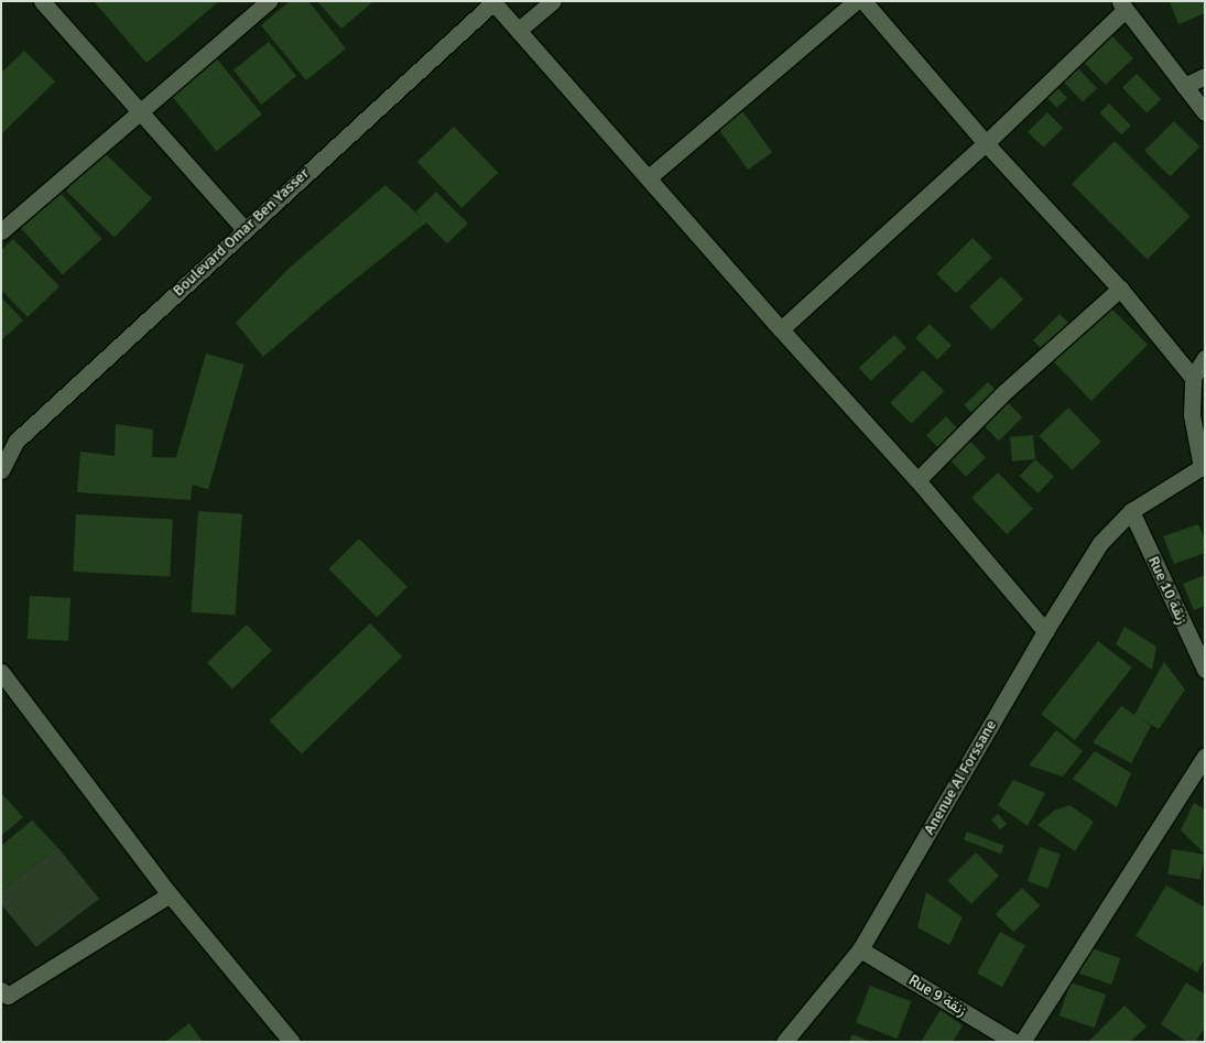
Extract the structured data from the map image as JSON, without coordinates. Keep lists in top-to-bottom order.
{
  "streets": {
    "street": [
      "Boulevard Omar Ben Yasser",
      "Rue 10 زنقة",
      "Anenue Al Forssane",
      "Rue 9 زنقة"
    ]
  },
  "crossings": [
    ["Rue 10 زنقة", "Anenue Al Forssane"],
    ["Anenue Al Forssane", "Rue 9 زنقة"]
  ]
}
